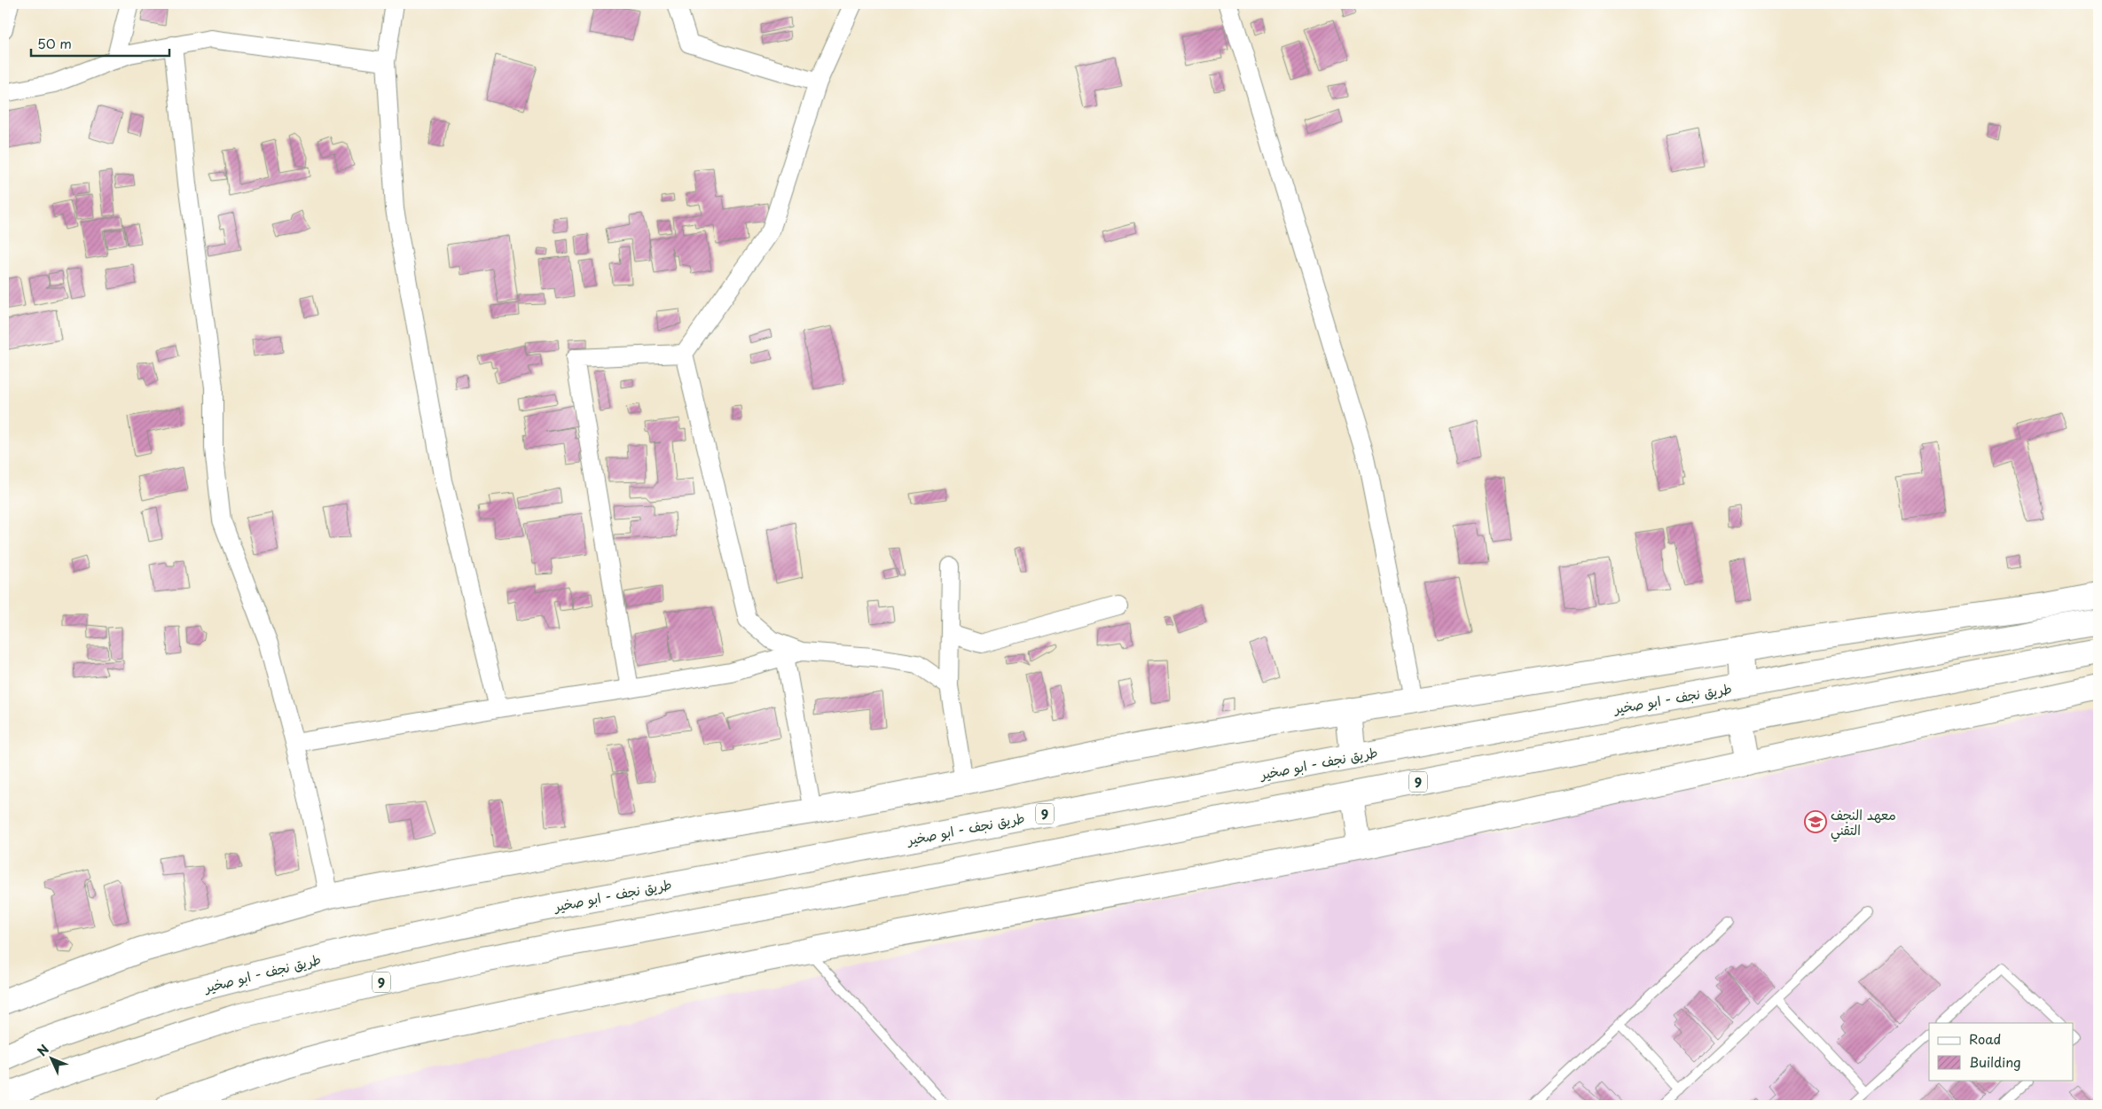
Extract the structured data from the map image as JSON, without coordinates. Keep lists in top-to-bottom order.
{
  "streets": {
    "main road": ["طريق نجف - ابو صخير", "9"]
  },
  "places": {
    "school or university": ["معهد النجف التقني"]
  },
  "legend": ["Road", "Building"],
  "scale_bar": "50 m",
  "north": "top left"
}
